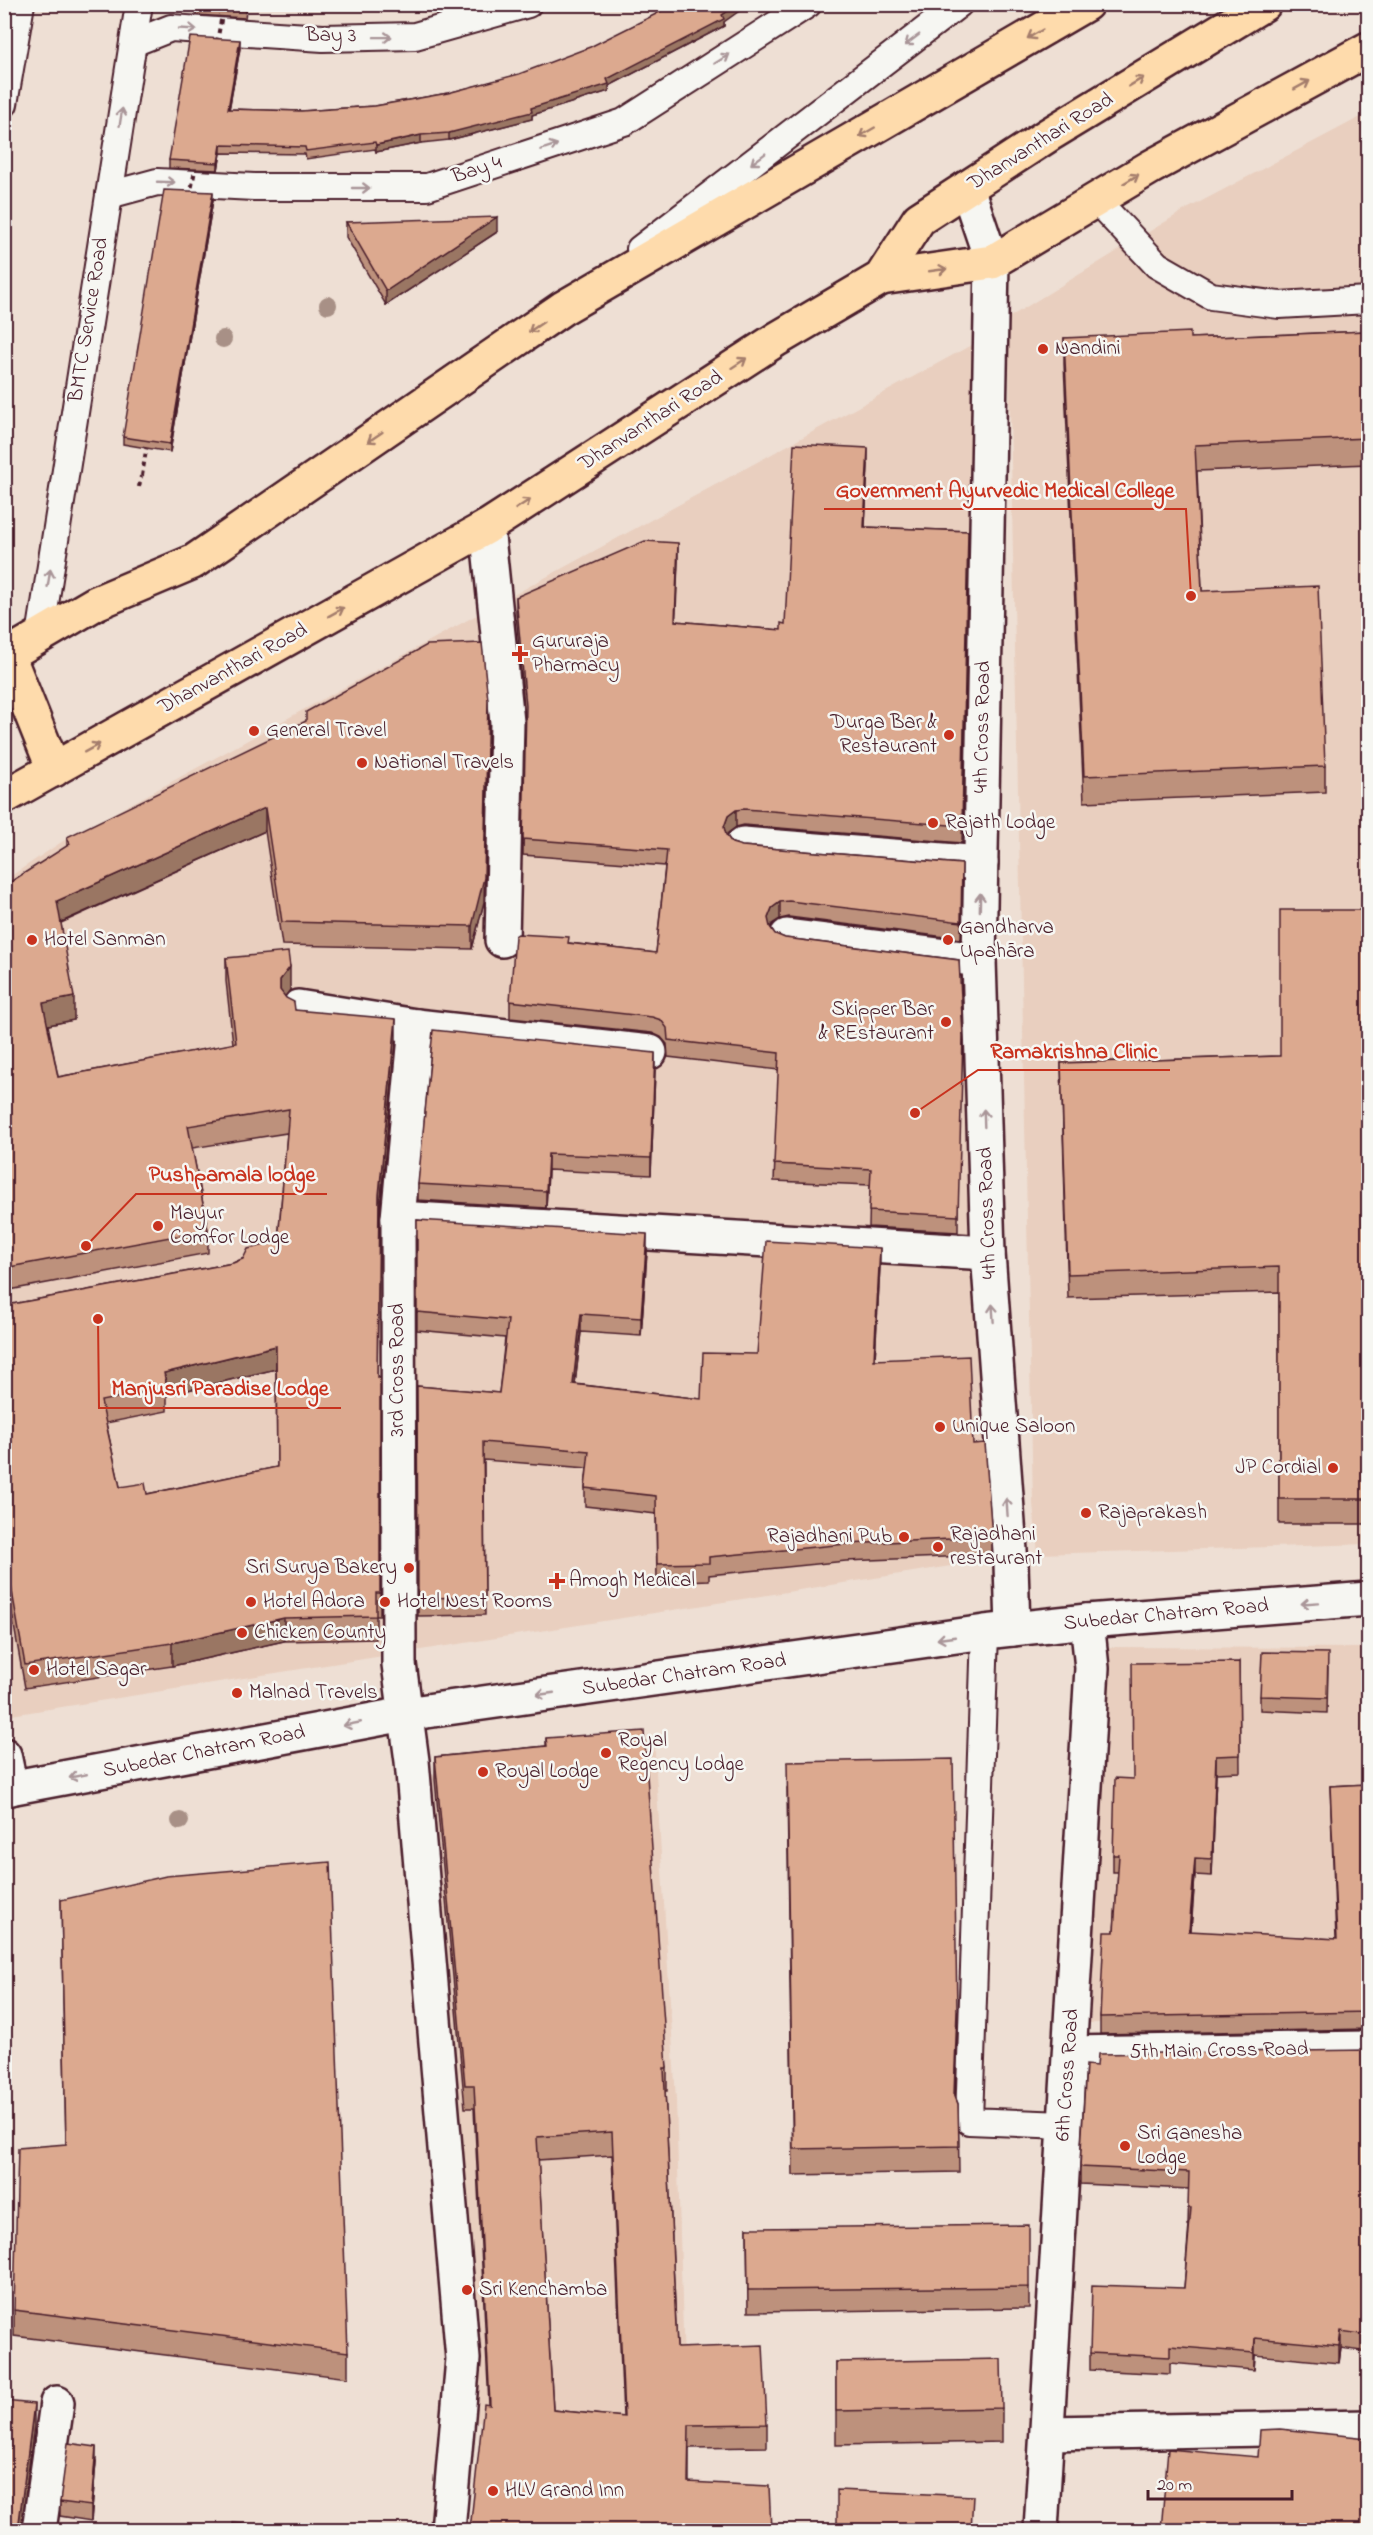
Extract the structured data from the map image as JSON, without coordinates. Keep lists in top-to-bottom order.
{
  "streets": {
    "main road": ["Dhanvanthari Road"],
    "street": [
      "4th Cross Road",
      "3rd Cross Road",
      "Subedar Chatram Road",
      "5th Main Cross Road",
      "6th Cross Road"
    ],
    "lane": ["Bay 3", "Bay 4", "BMTC Service Road"]
  },
  "crossings": [
    ["Bay 3", "BMTC Service Road"],
    ["Dhanvanthari Road", "4th Cross Road"],
    ["Bay 4", "BMTC Service Road"],
    ["4th Cross Road", "Subedar Chatram Road"],
    ["3rd Cross Road", "Subedar Chatram Road"],
    ["Subedar Chatram Road", "6th Cross Road"],
    ["5th Main Cross Road", "6th Cross Road"]
  ],
  "one_way": [
    "Bay 3",
    "BMTC Service Road",
    "4th Cross Road",
    "Subedar Chatram Road"
  ],
  "places": {
    "other": [
      "Nandini",
      "Government Ayurvedic Medical College",
      "General Travel",
      "Durga Bar & Restaurant",
      "National Travels",
      "Rajath Lodge",
      "Hotel Sanman",
      "Gandharva Upahāra",
      "Skipper Bar & REstaurant",
      "Ramakrishna Clinic",
      "Mayur Comfor Lodge",
      "Pushpamala lodge",
      "Manjusri Paradise Lodge",
      "Unique Saloon",
      "JP Cordial",
      "Rajaprakash",
      "Rajadhani Pub",
      "Rajadhani restaurant",
      "Sri Surya Bakery",
      "Hotel Adora",
      "Hotel Nest Rooms",
      "Chicken County",
      "Hotel Sagar",
      "Malnad Travels",
      "Royal Regency Lodge",
      "Royal Lodge",
      "Sri Ganesha Lodge",
      "Sri Kenchamba",
      "HLV Grand Inn"
    ],
    "health": ["Gururaja Pharmacy", "Amogh Medical"]
  },
  "scale_bar": "20 m"
}
